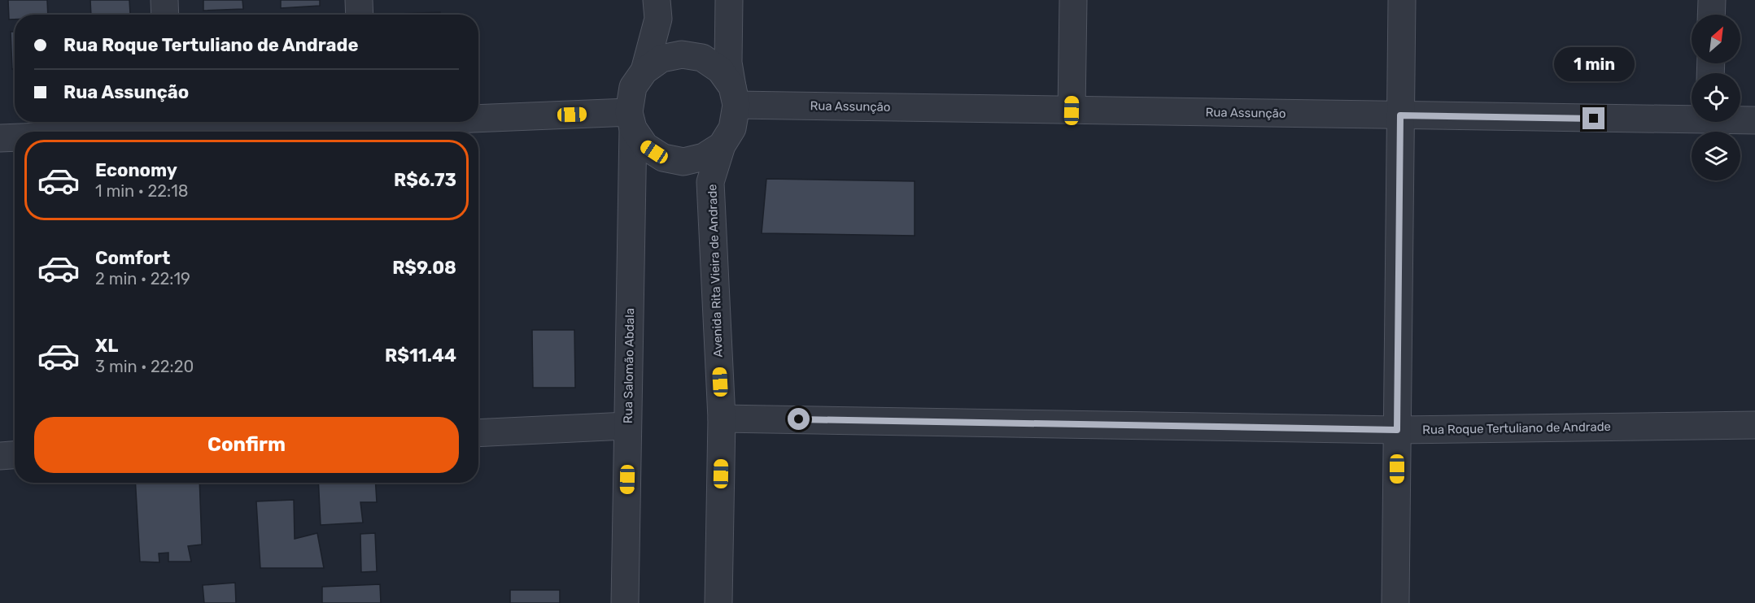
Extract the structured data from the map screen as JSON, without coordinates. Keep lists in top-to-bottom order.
{
  "streets": {
    "street": [
      "Rua Assunção",
      "Avenida Rita Vieira de Andrade",
      "Rua Salomão Abdala",
      "Rua Roque Tertuliano de Andrade"
    ]
  },
  "crossings": [
    ["Rua Assunção", "Avenida Rita Vieira de Andrade"],
    ["Rua Assunção", "Rua Salomão Abdala"],
    ["Avenida Rita Vieira de Andrade", "Rua Salomão Abdala"],
    ["Avenida Rita Vieira de Andrade", "Rua Roque Tertuliano de Andrade"]
  ],
  "north": "top right",
  "page": {
    "banner": ["Rua Roque Tertuliano de Andrade", "Rua Assunção"],
    "bubble": "1 min",
    "list": [
      {
        "name": "Economy",
        "note": "1 min · 22:18",
        "value": "R$6.73"
      },
      {
        "name": "Comfort",
        "note": "2 min · 22:19",
        "value": "R$9.08"
      },
      {
        "name": "XL",
        "note": "3 min · 22:20",
        "value": "R$11.44"
      }
    ],
    "buttons": "Confirm"
  }
}
